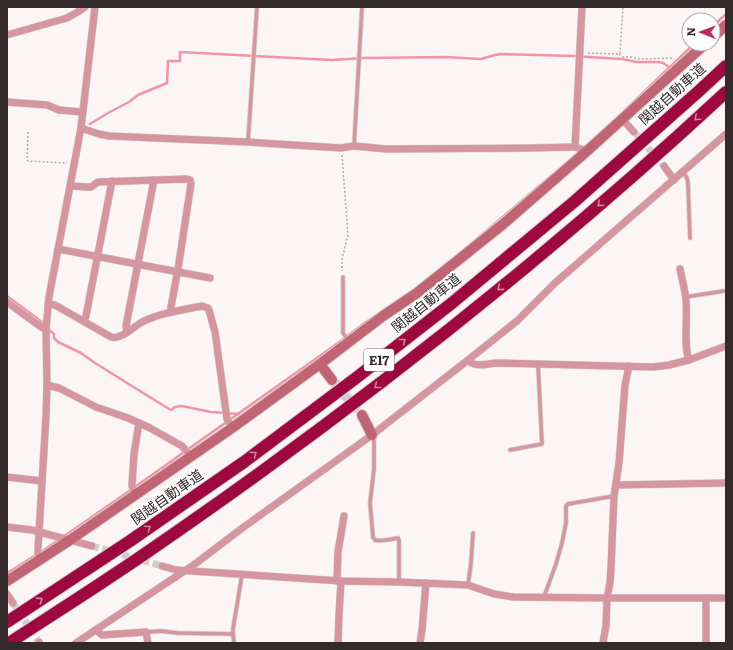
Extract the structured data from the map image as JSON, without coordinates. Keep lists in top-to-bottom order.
{
  "streets": {
    "highway": ["関越自動車道", "E17"]
  },
  "north": "left"
}
